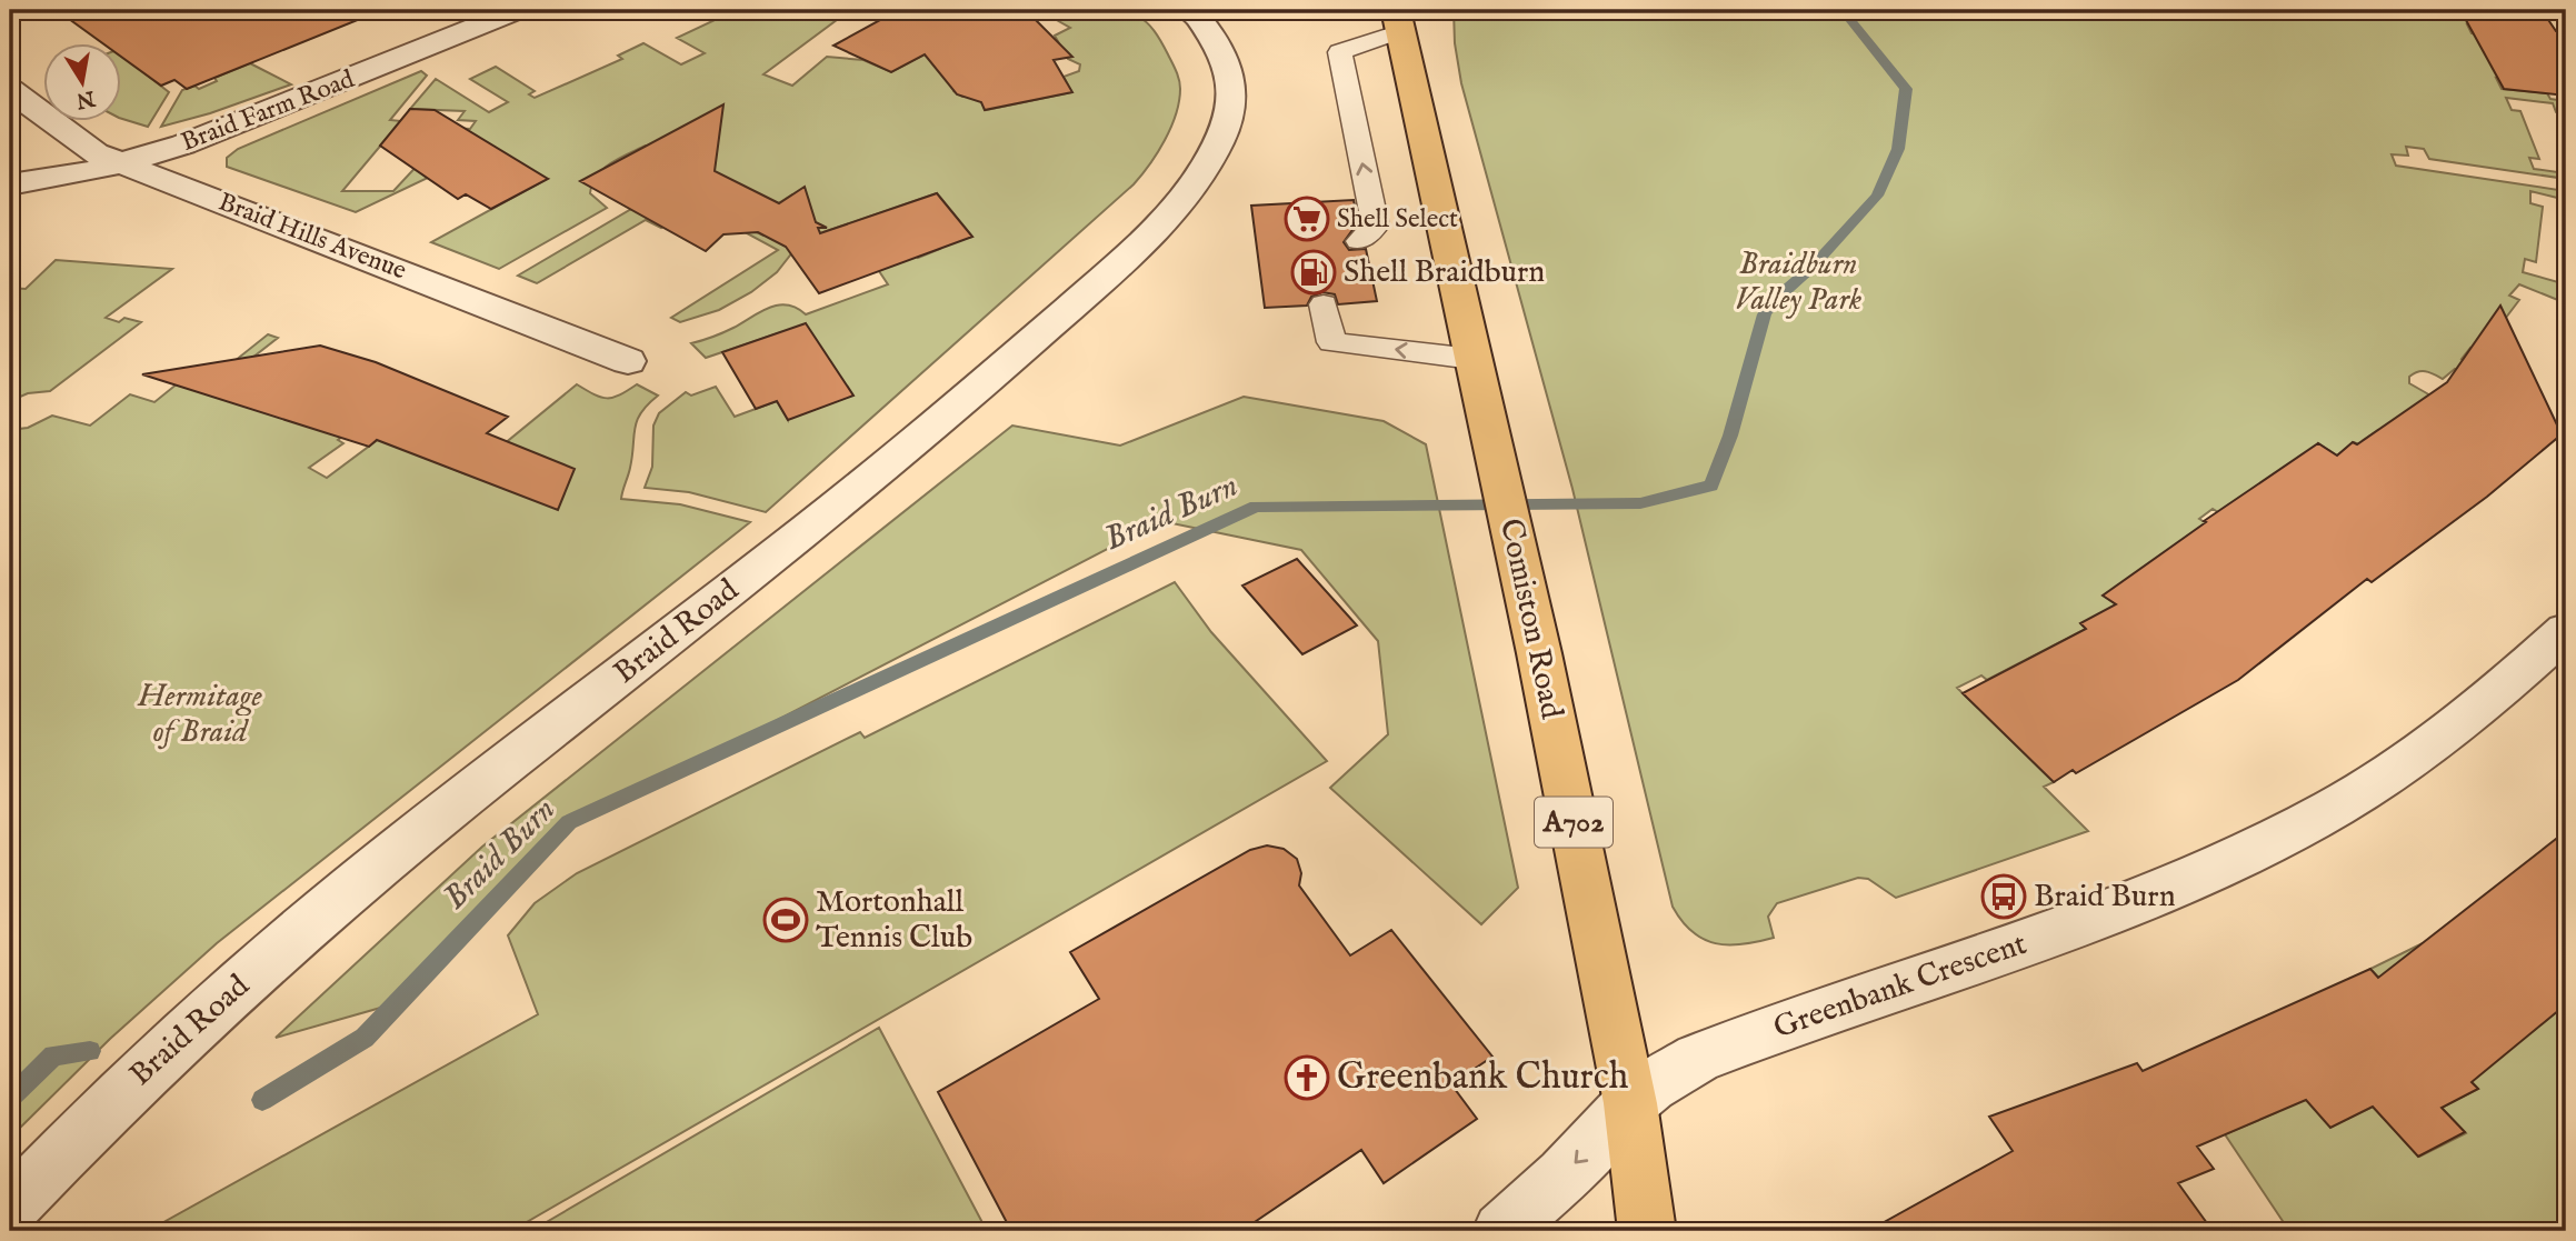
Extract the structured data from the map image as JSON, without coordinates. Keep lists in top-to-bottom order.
{
  "streets": {
    "main road": ["Comiston Road", "A702"],
    "street": [
      "Braid Farm Road",
      "Braid Hills Avenue",
      "Braid Road",
      "Greenbank Crescent"
    ]
  },
  "crossings": [
    ["Braid Farm Road", "Braid Hills Avenue"],
    ["Comiston Road", "Greenbank Crescent"]
  ],
  "water": ["Braid Burn"],
  "parks": ["Braidburn Valley Park", "Hermitage of Braid"],
  "places": {
    "supermarket": ["Shell Select"],
    "fuel station": ["Shell Braidburn"],
    "bus stop": ["Braid Burn"],
    "sports": ["Mortonhall Tennis Club"],
    "church": ["Greenbank Church"]
  },
  "north": "bottom"
}
